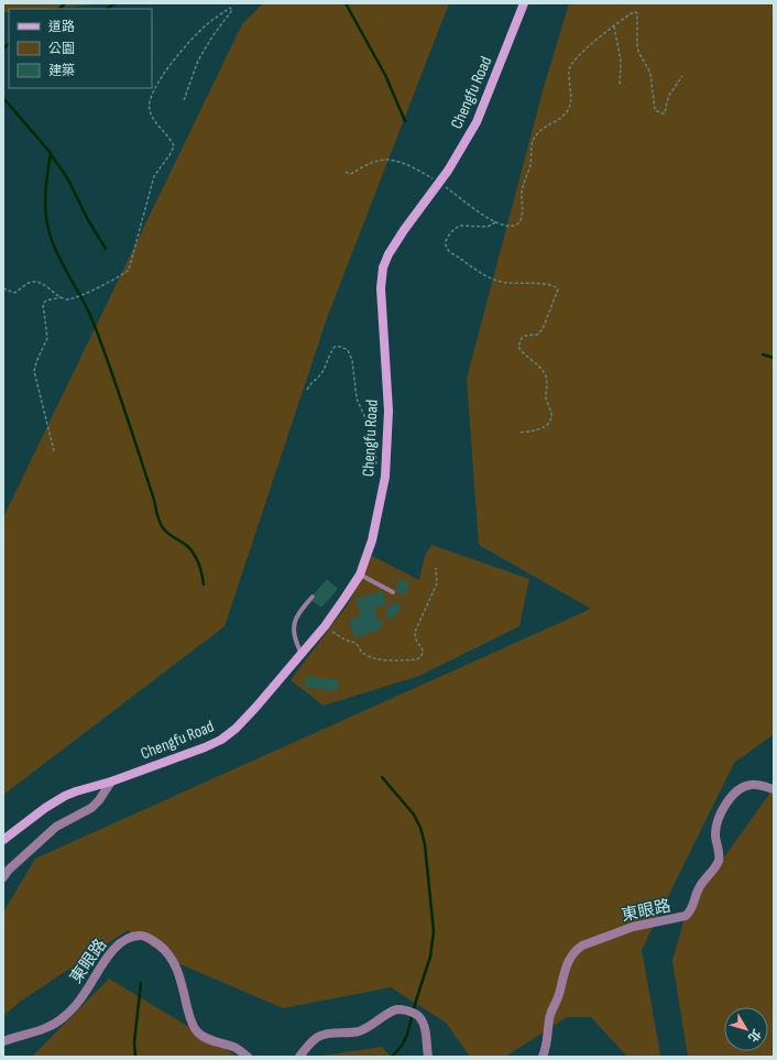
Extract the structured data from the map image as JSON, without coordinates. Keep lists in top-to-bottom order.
{
  "streets": {
    "street": ["Chengfu Road", "東眼路"]
  },
  "legend": ["道路", "公園", "建築"],
  "north": "bottom right"
}
